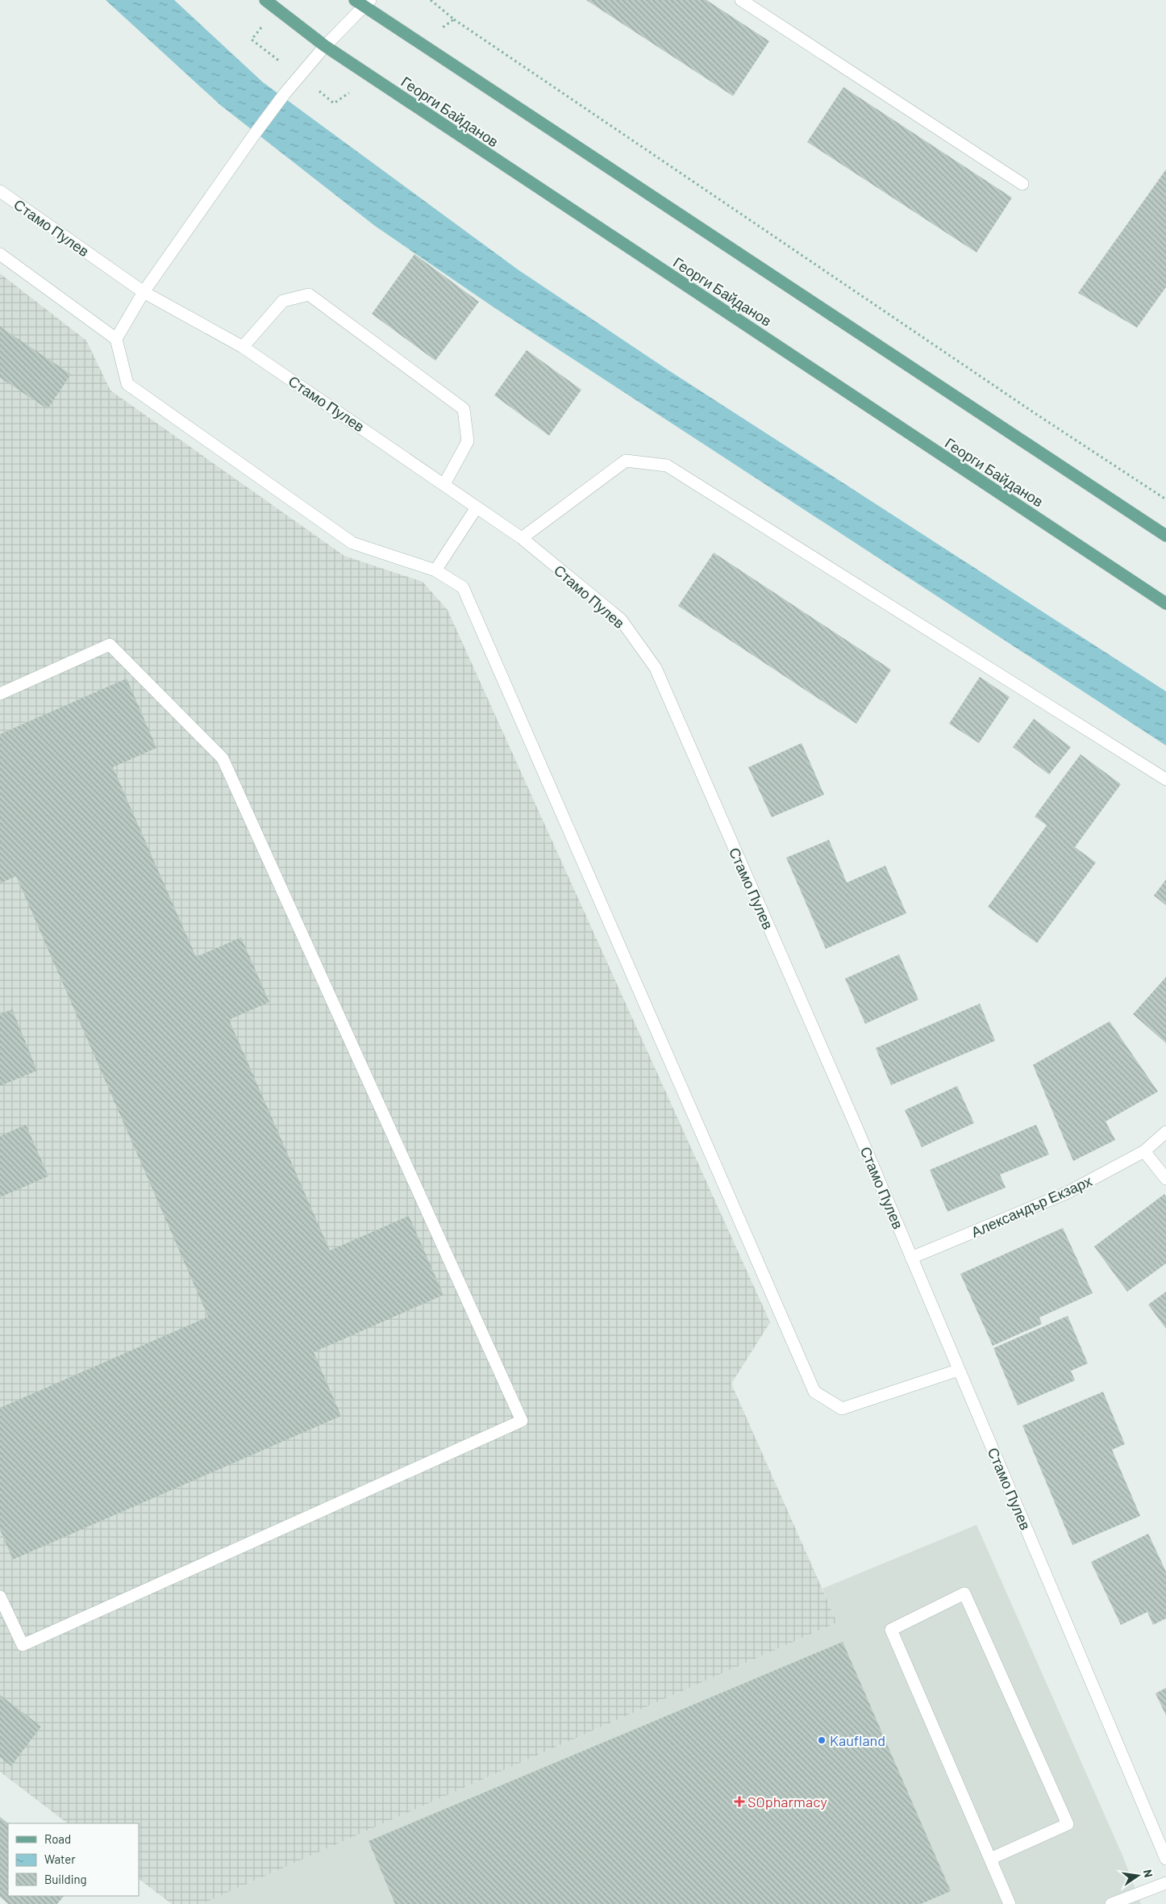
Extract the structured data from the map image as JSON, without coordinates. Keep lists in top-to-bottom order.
{
  "streets": {
    "main road": ["Георги Байданов"],
    "street": ["Стамо Пулев", "Александър Екзарх"]
  },
  "crossings": [
    ["Стамо Пулев", "Александър Екзарх"]
  ],
  "places": {
    "other": ["Kaufland"],
    "health": ["SOpharmacy"]
  },
  "legend": ["Road", "Water", "Building"],
  "north": "right"
}
